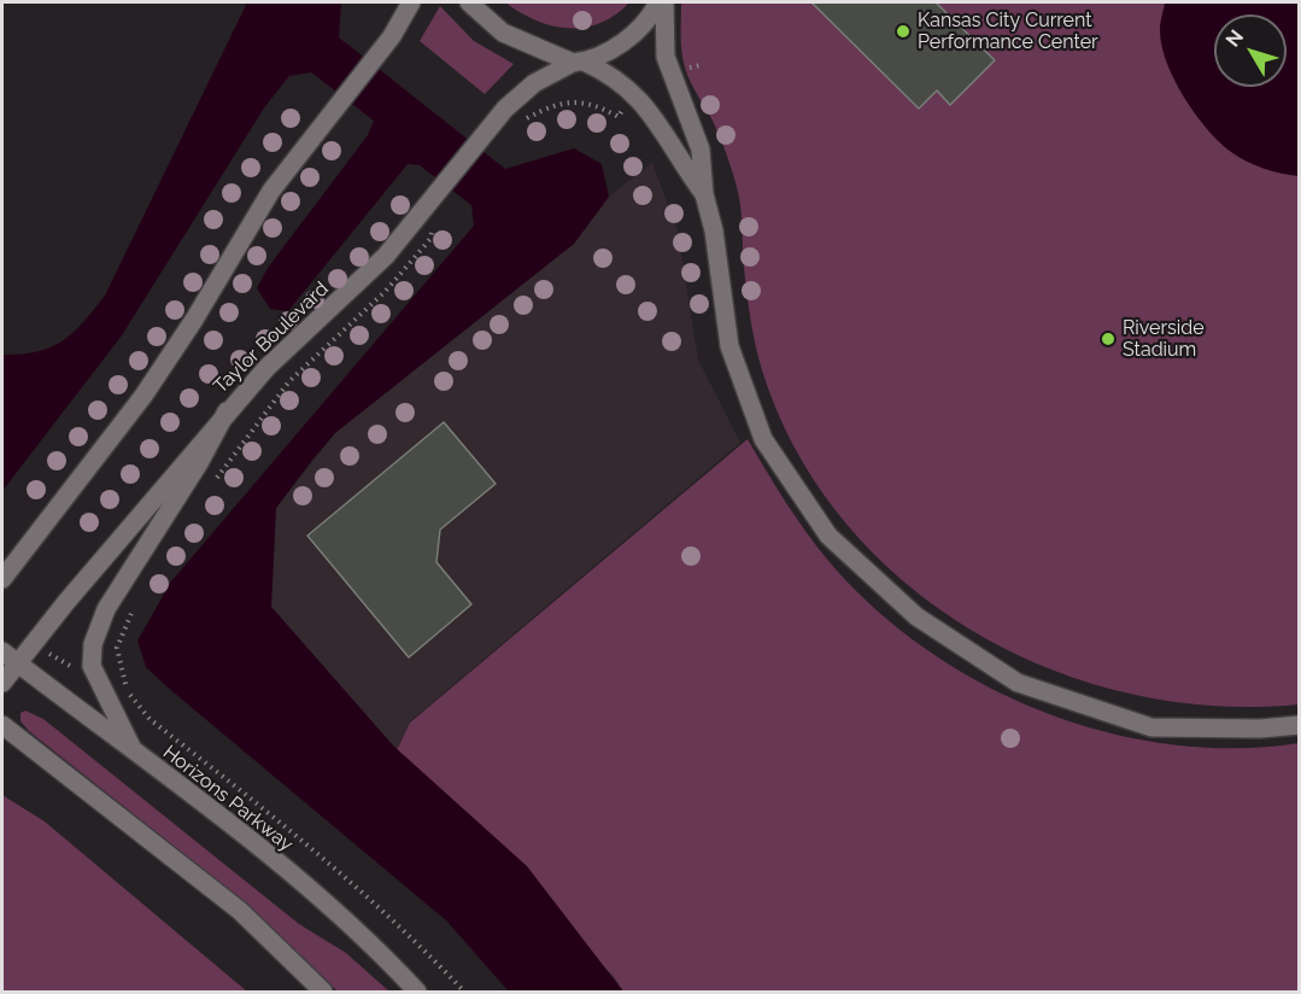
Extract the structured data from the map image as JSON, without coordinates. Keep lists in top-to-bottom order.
{
  "streets": {
    "street": ["Taylor Boulevard", "Horizons Parkway"]
  },
  "crossings": [
    ["Taylor Boulevard", "Horizons Parkway"]
  ],
  "places": ["Kansas City Current Performance Center", "Riverside Stadium"],
  "north": "top left"
}
